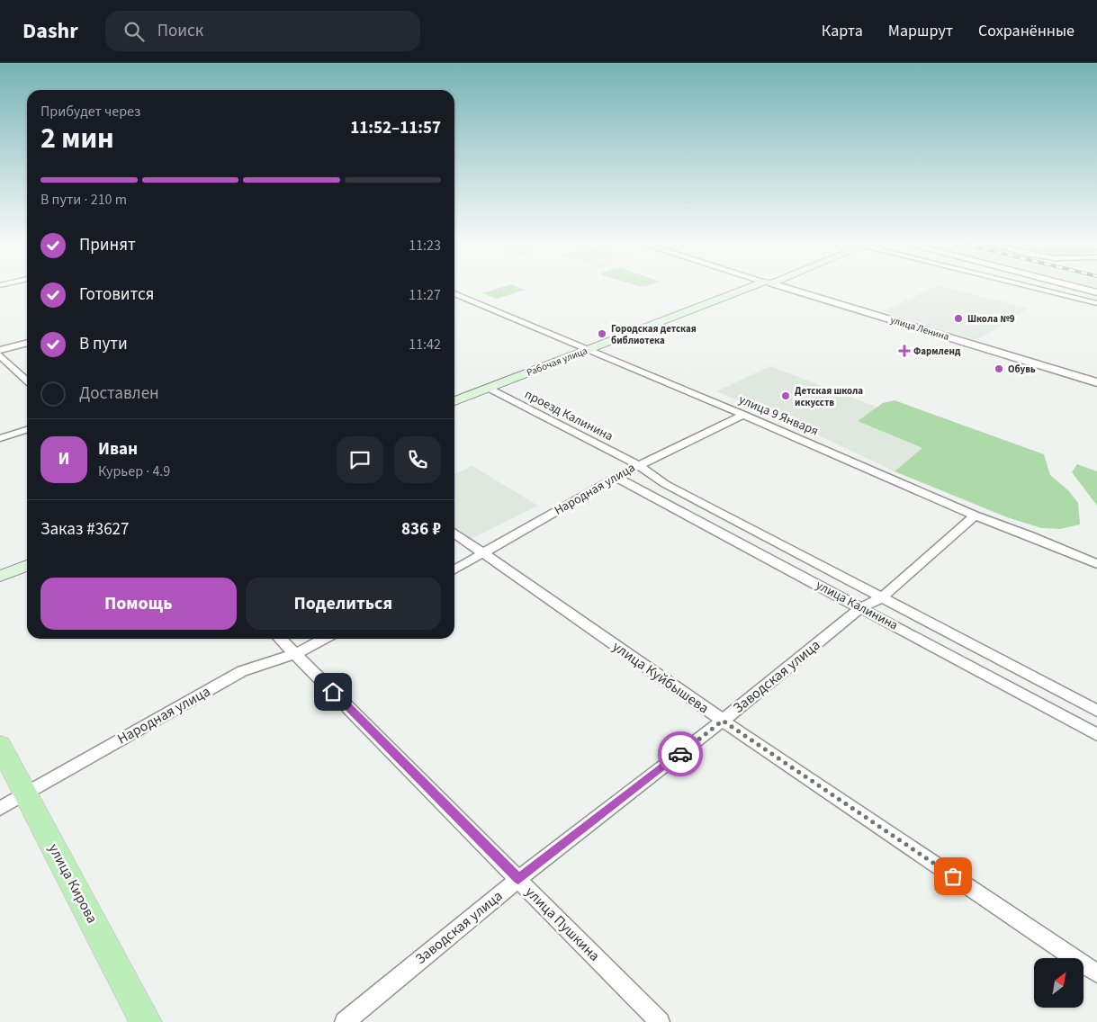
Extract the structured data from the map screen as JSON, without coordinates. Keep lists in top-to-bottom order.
{
  "streets": {
    "main road": ["Рабочая улица", "улица Кирова"],
    "street": [
      "улица Ленина",
      "проезд Калинина",
      "улица 9 Января",
      "Народная улица",
      "улица Калинина",
      "Заводская улица",
      "улица Куйбышева",
      "улица Пушкина"
    ]
  },
  "crossings": [
    ["Рабочая улица", "проезд Калинина"],
    ["Рабочая улица", "улица 9 Января"],
    ["проезд Калинина", "Народная улица"],
    ["проезд Калинина", "улица Калинина"],
    ["улица 9 Января", "Народная улица"],
    ["улица 9 Января", "Заводская улица"],
    ["Народная улица", "улица Калинина"],
    ["Народная улица", "улица Куйбышева"],
    ["Народная улица", "улица Кирова"],
    ["Народная улица", "улица Пушкина"],
    ["улица Калинина", "Заводская улица"],
    ["Заводская улица", "улица Куйбышева"],
    ["Заводская улица", "улица Пушкина"]
  ],
  "places": {
    "other": [
      "Школа №9",
      "Городская детская библиотека",
      "Обувь",
      "Детская школа искусств"
    ],
    "health": ["Фармленд"]
  },
  "north": "top right",
  "page": {
    "header": "Dashr",
    "search": "Поиск",
    "nav": ["Карта", "Маршрут", "Сохранённые"],
    "heading": ["2 мин", "Прибудет через", "11:52–11:57"],
    "panel": [
      "Иван",
      "Курьер · 4.9",
      "Заказ #3627",
      "836 ₽"
    ],
    "bar": "В пути · 210 m",
    "list": [
      ["Принят", "11:23"],
      ["Готовится", "11:27"],
      ["В пути", "11:42"],
      "Доставлен"
    ],
    "round": "И",
    "buttons": ["Помощь", "Поделиться"]
  }
}
